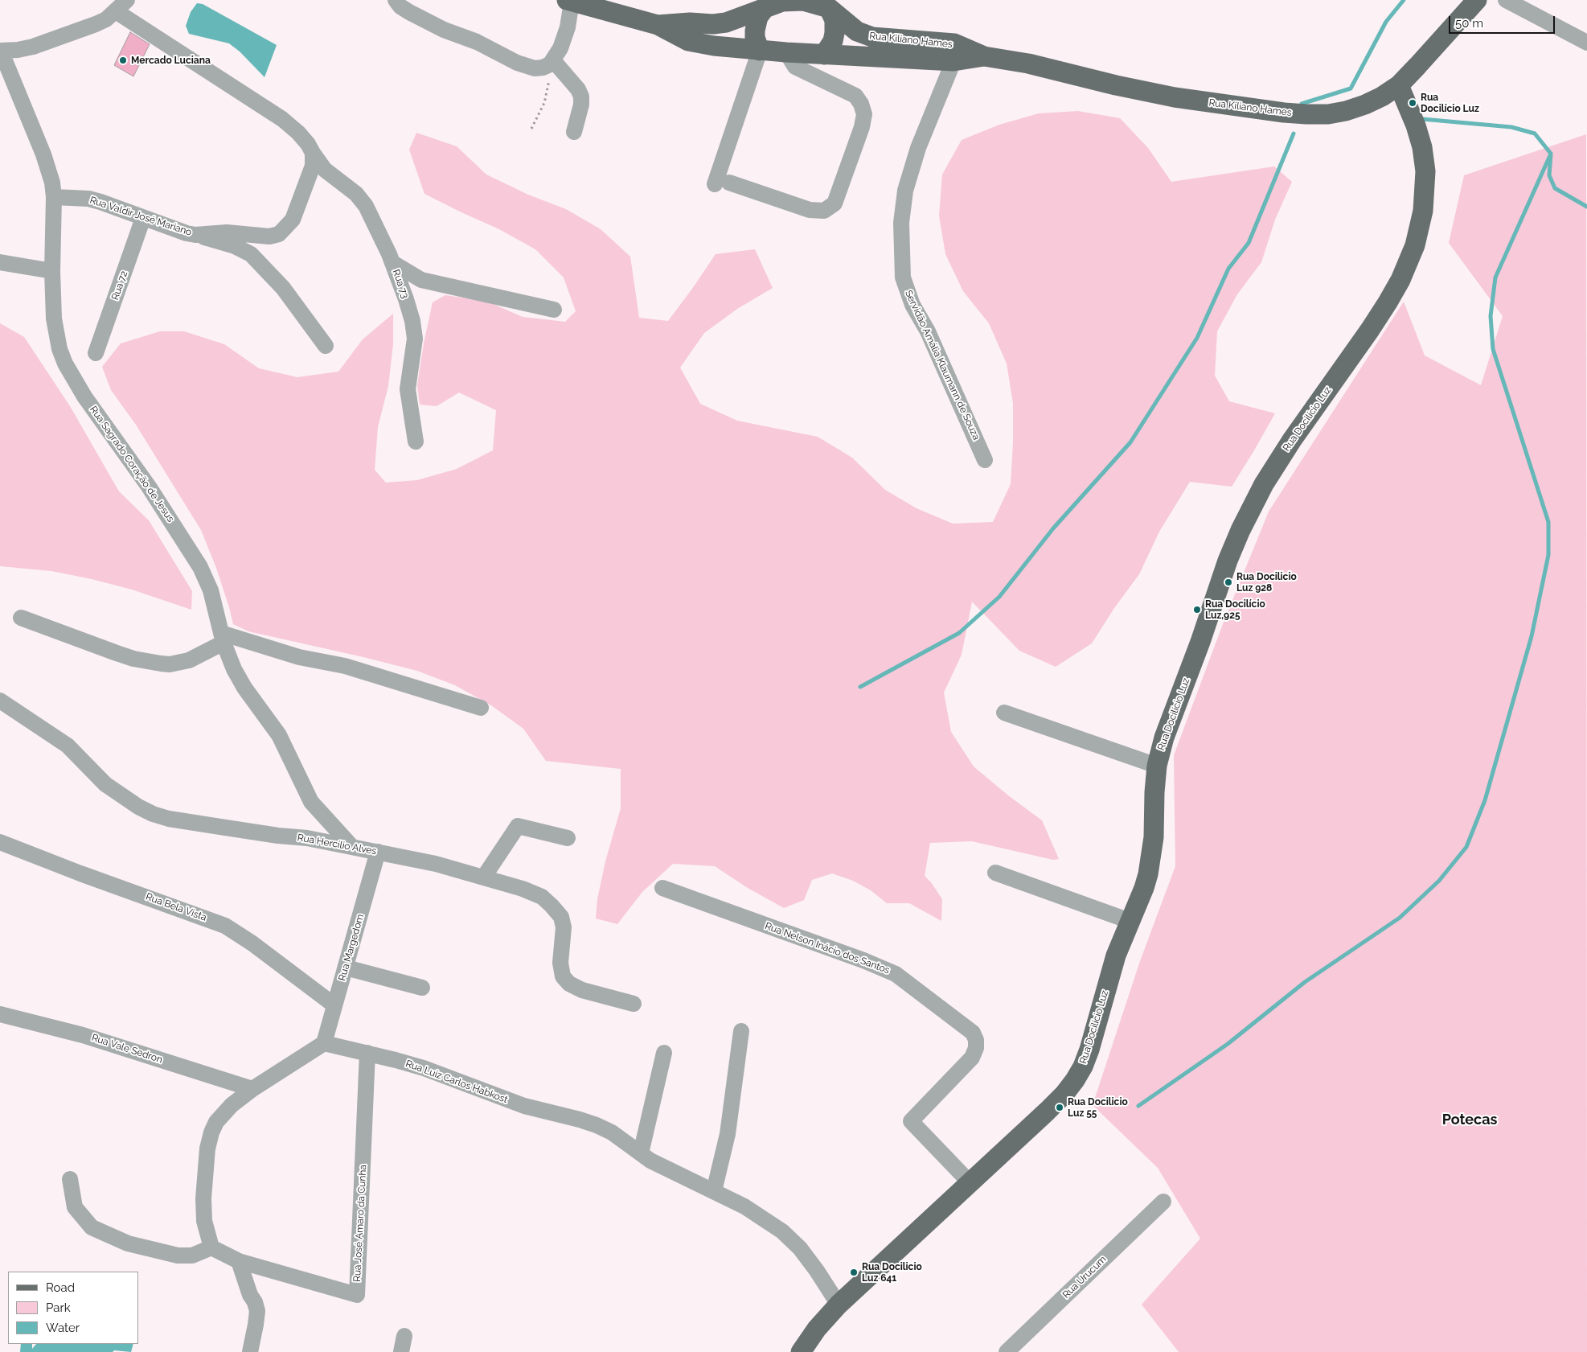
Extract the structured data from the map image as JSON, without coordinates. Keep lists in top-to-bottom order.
{
  "streets": {
    "main road": ["Rua Kiliano Hames", "Rua Docilício Luz"],
    "street": [
      "Rua Valdir José Mariano",
      "Rua 73",
      "Rua 72",
      "Servidão Amália Klaumann de Souza",
      "Rua Sagrado Coração de Jesus",
      "Rua Hercílio Alves",
      "Rua Bela Vista",
      "Rua Margedom",
      "Rua Nelson Inácio dos Santos",
      "Rua Vale Sedron",
      "Rua Luiz Carlos Habkost",
      "Rua José Amaro da Cunha",
      "Rua Urucum"
    ]
  },
  "crossings": [
    ["Rua Kiliano Hames", "Servidão Amália Klaumann de Souza"],
    ["Rua Kiliano Hames", "Rua Docilício Luz"],
    ["Rua Valdir José Mariano", "Rua 73"],
    ["Rua Valdir José Mariano", "Rua 72"],
    ["Rua Valdir José Mariano", "Rua Sagrado Coração de Jesus"],
    ["Rua Docilício Luz", "Rua Nelson Inácio dos Santos"],
    ["Rua Docilício Luz", "Rua Luiz Carlos Habkost"],
    ["Rua Sagrado Coração de Jesus", "Rua Hercílio Alves"],
    ["Rua Hercílio Alves", "Rua Margedom"],
    ["Rua Bela Vista", "Rua Margedom"],
    ["Rua Margedom", "Rua Luiz Carlos Habkost"],
    ["Rua Luiz Carlos Habkost", "Rua José Amaro da Cunha"]
  ],
  "districts": ["Potecas"],
  "places": [
    "Mercado Luciana",
    "Rua Docilício Luz",
    "Rua Docilicio Luz 928",
    "Rua Docilício Luz,925",
    "Rua Docilicio Luz 55",
    "Rua Docilicio Luz 641"
  ],
  "legend": ["Road", "Park", "Water"],
  "scale_bar": "50 m"
}
